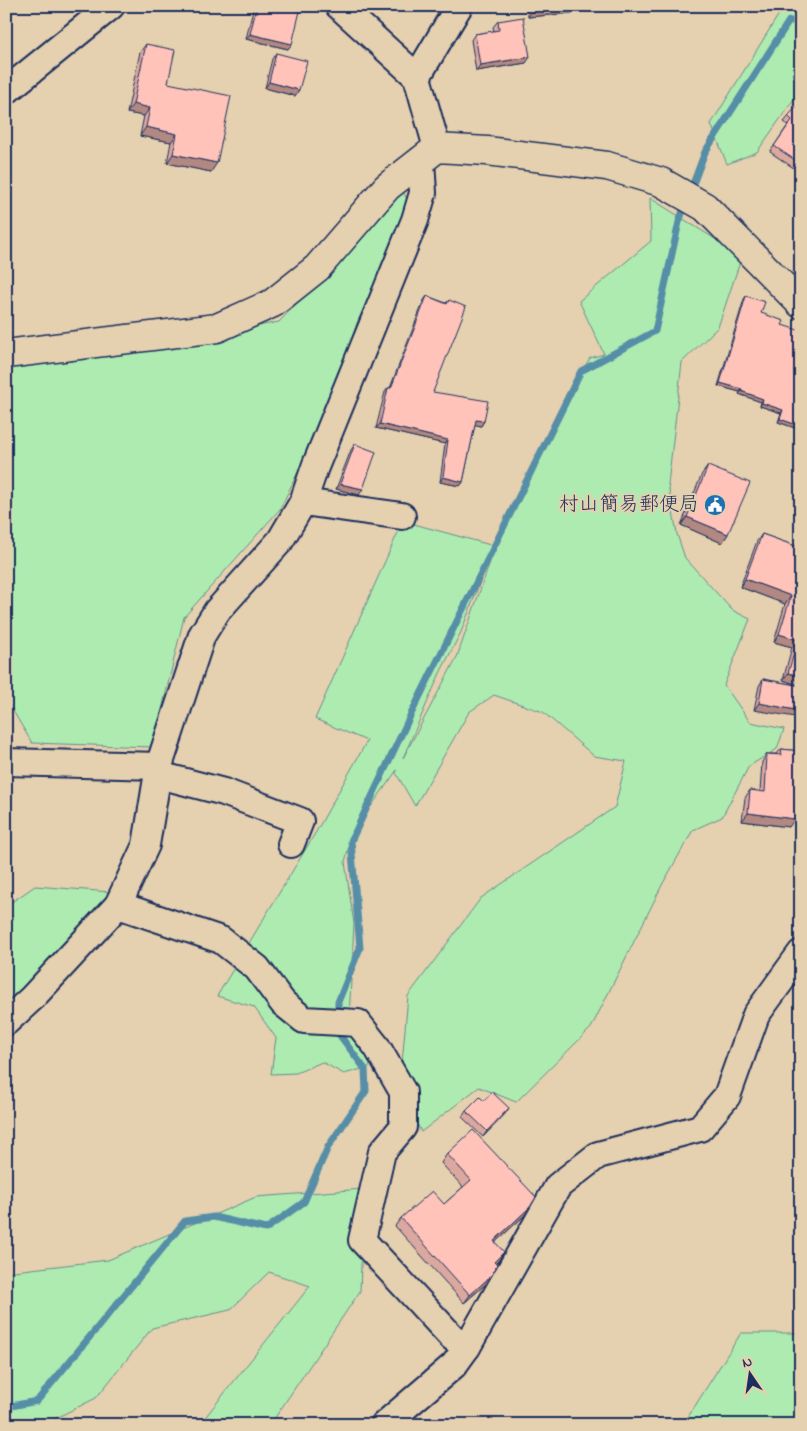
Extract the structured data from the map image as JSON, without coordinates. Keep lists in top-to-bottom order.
{
  "places": {
    "public building": ["村山簡易郵便局"]
  },
  "north": "top"
}
